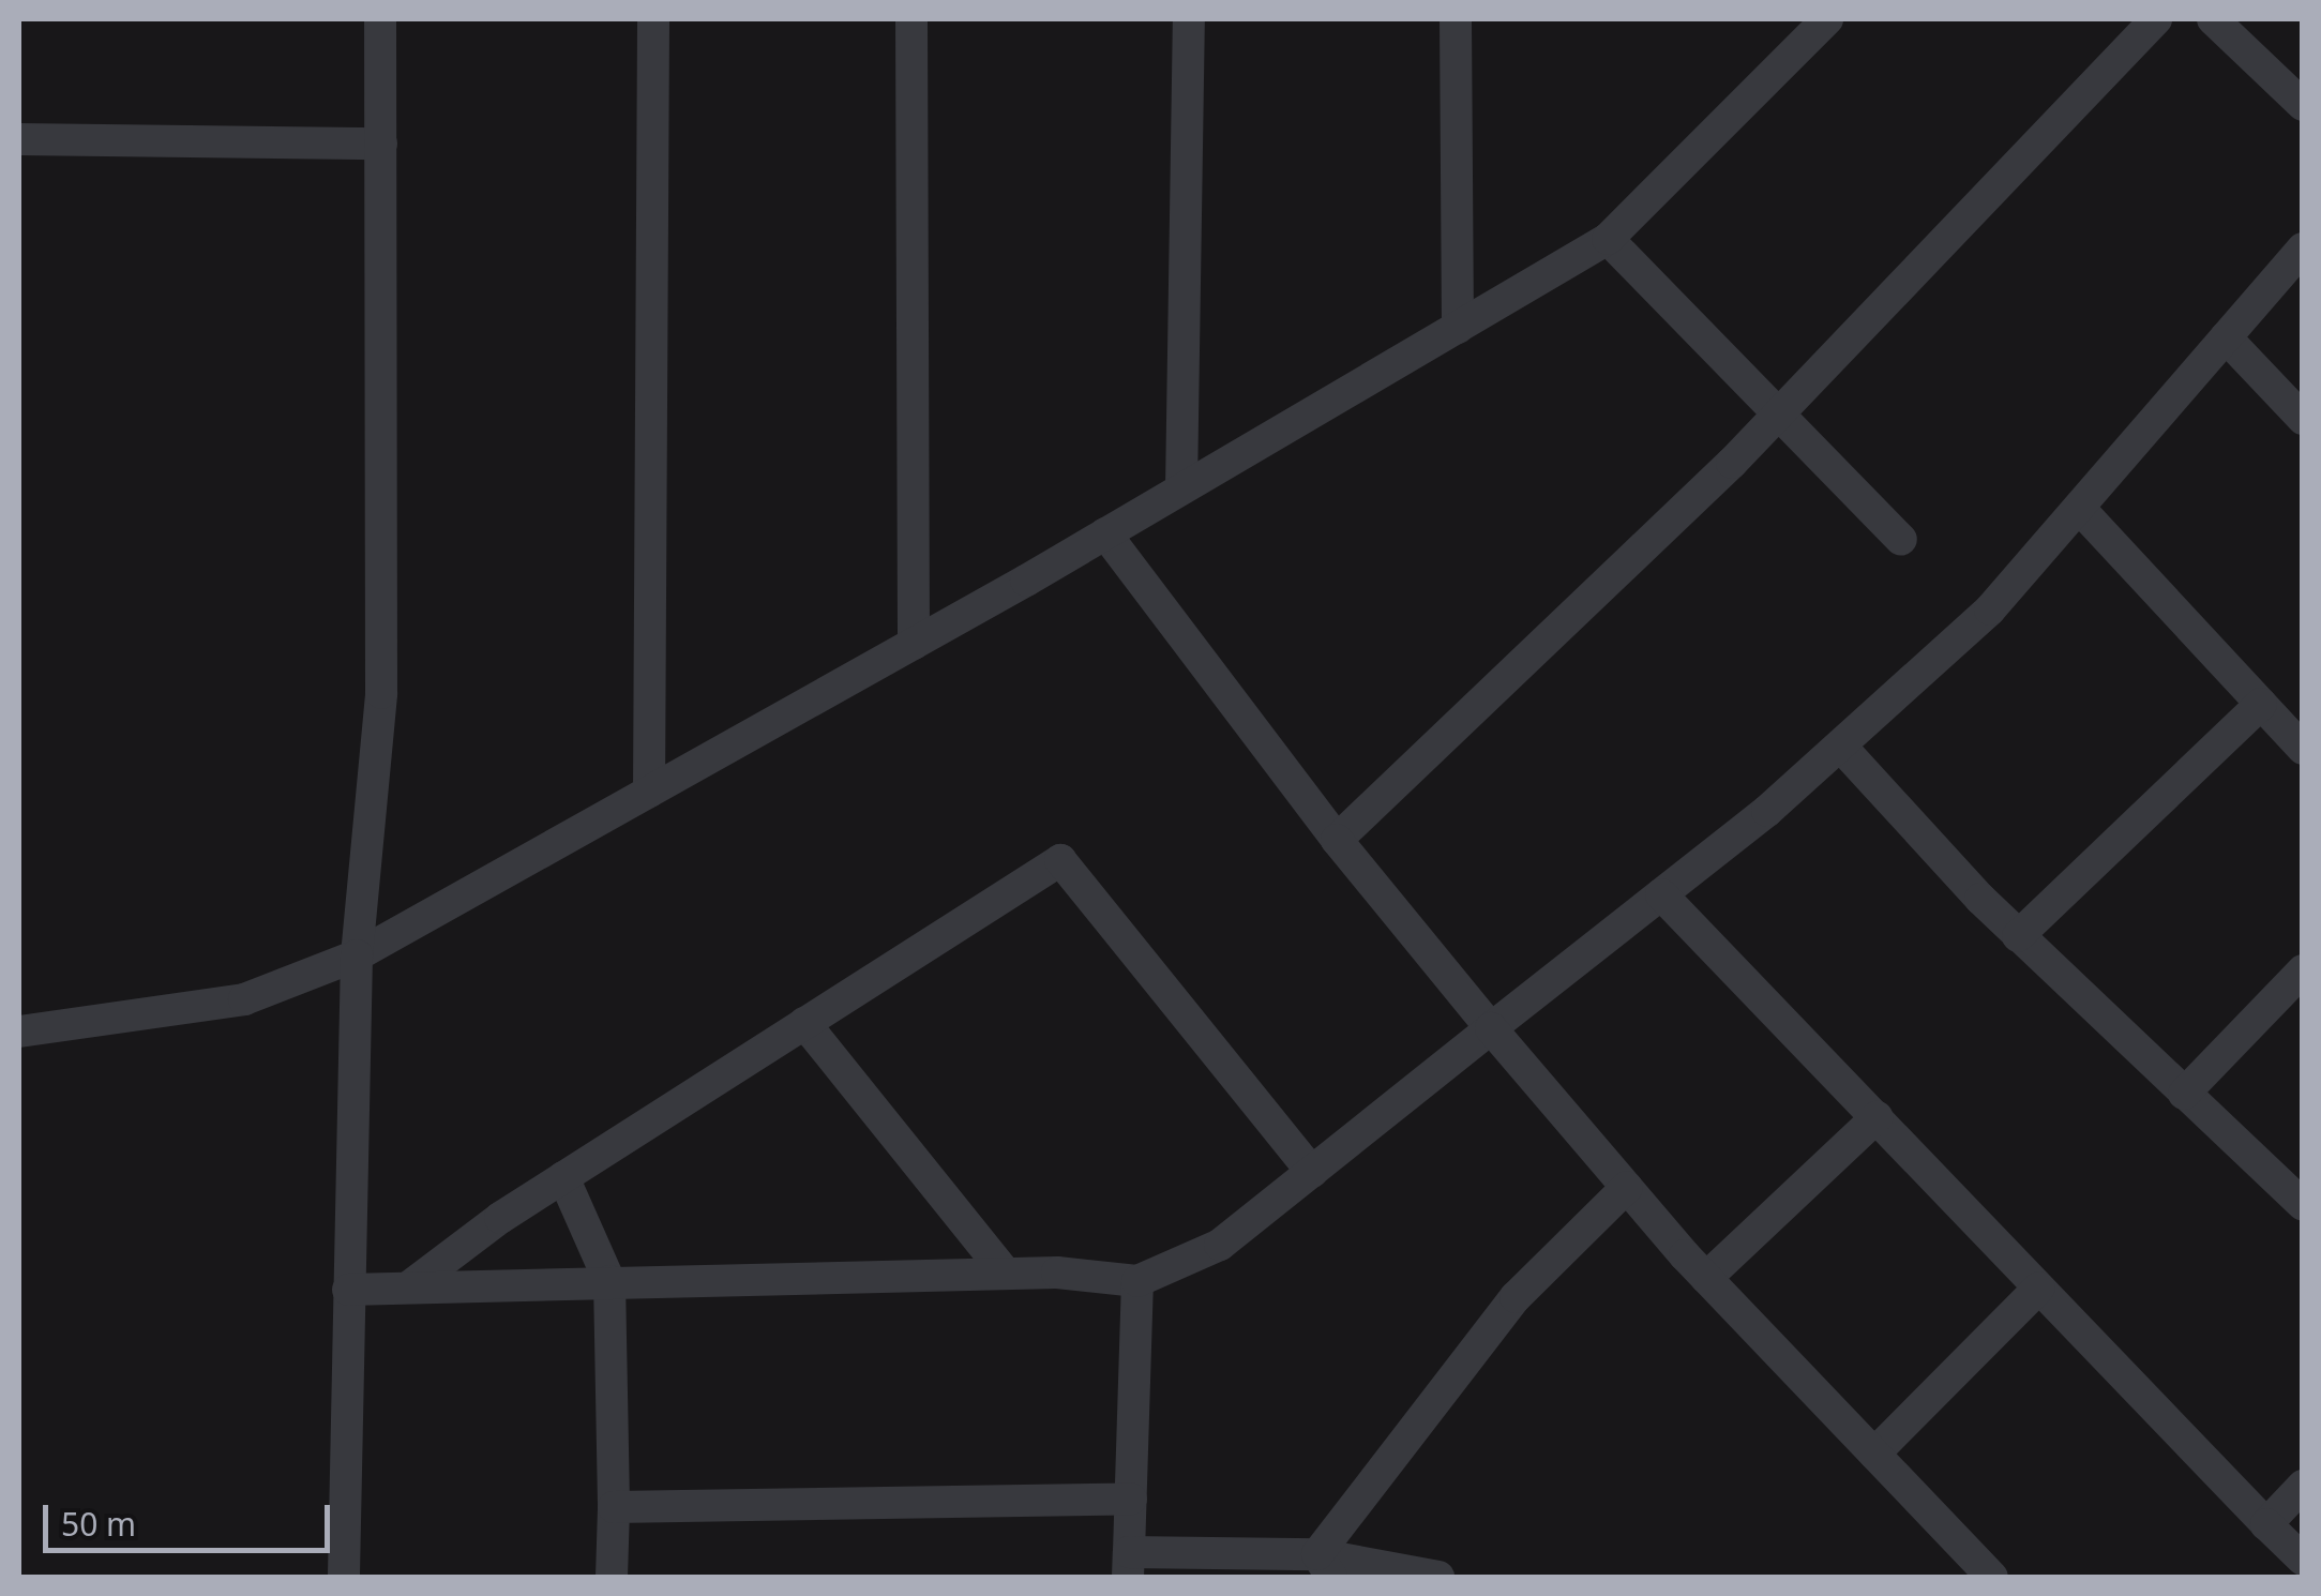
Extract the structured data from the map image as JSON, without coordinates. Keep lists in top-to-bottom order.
{
  "scale_bar": "50 m"
}
